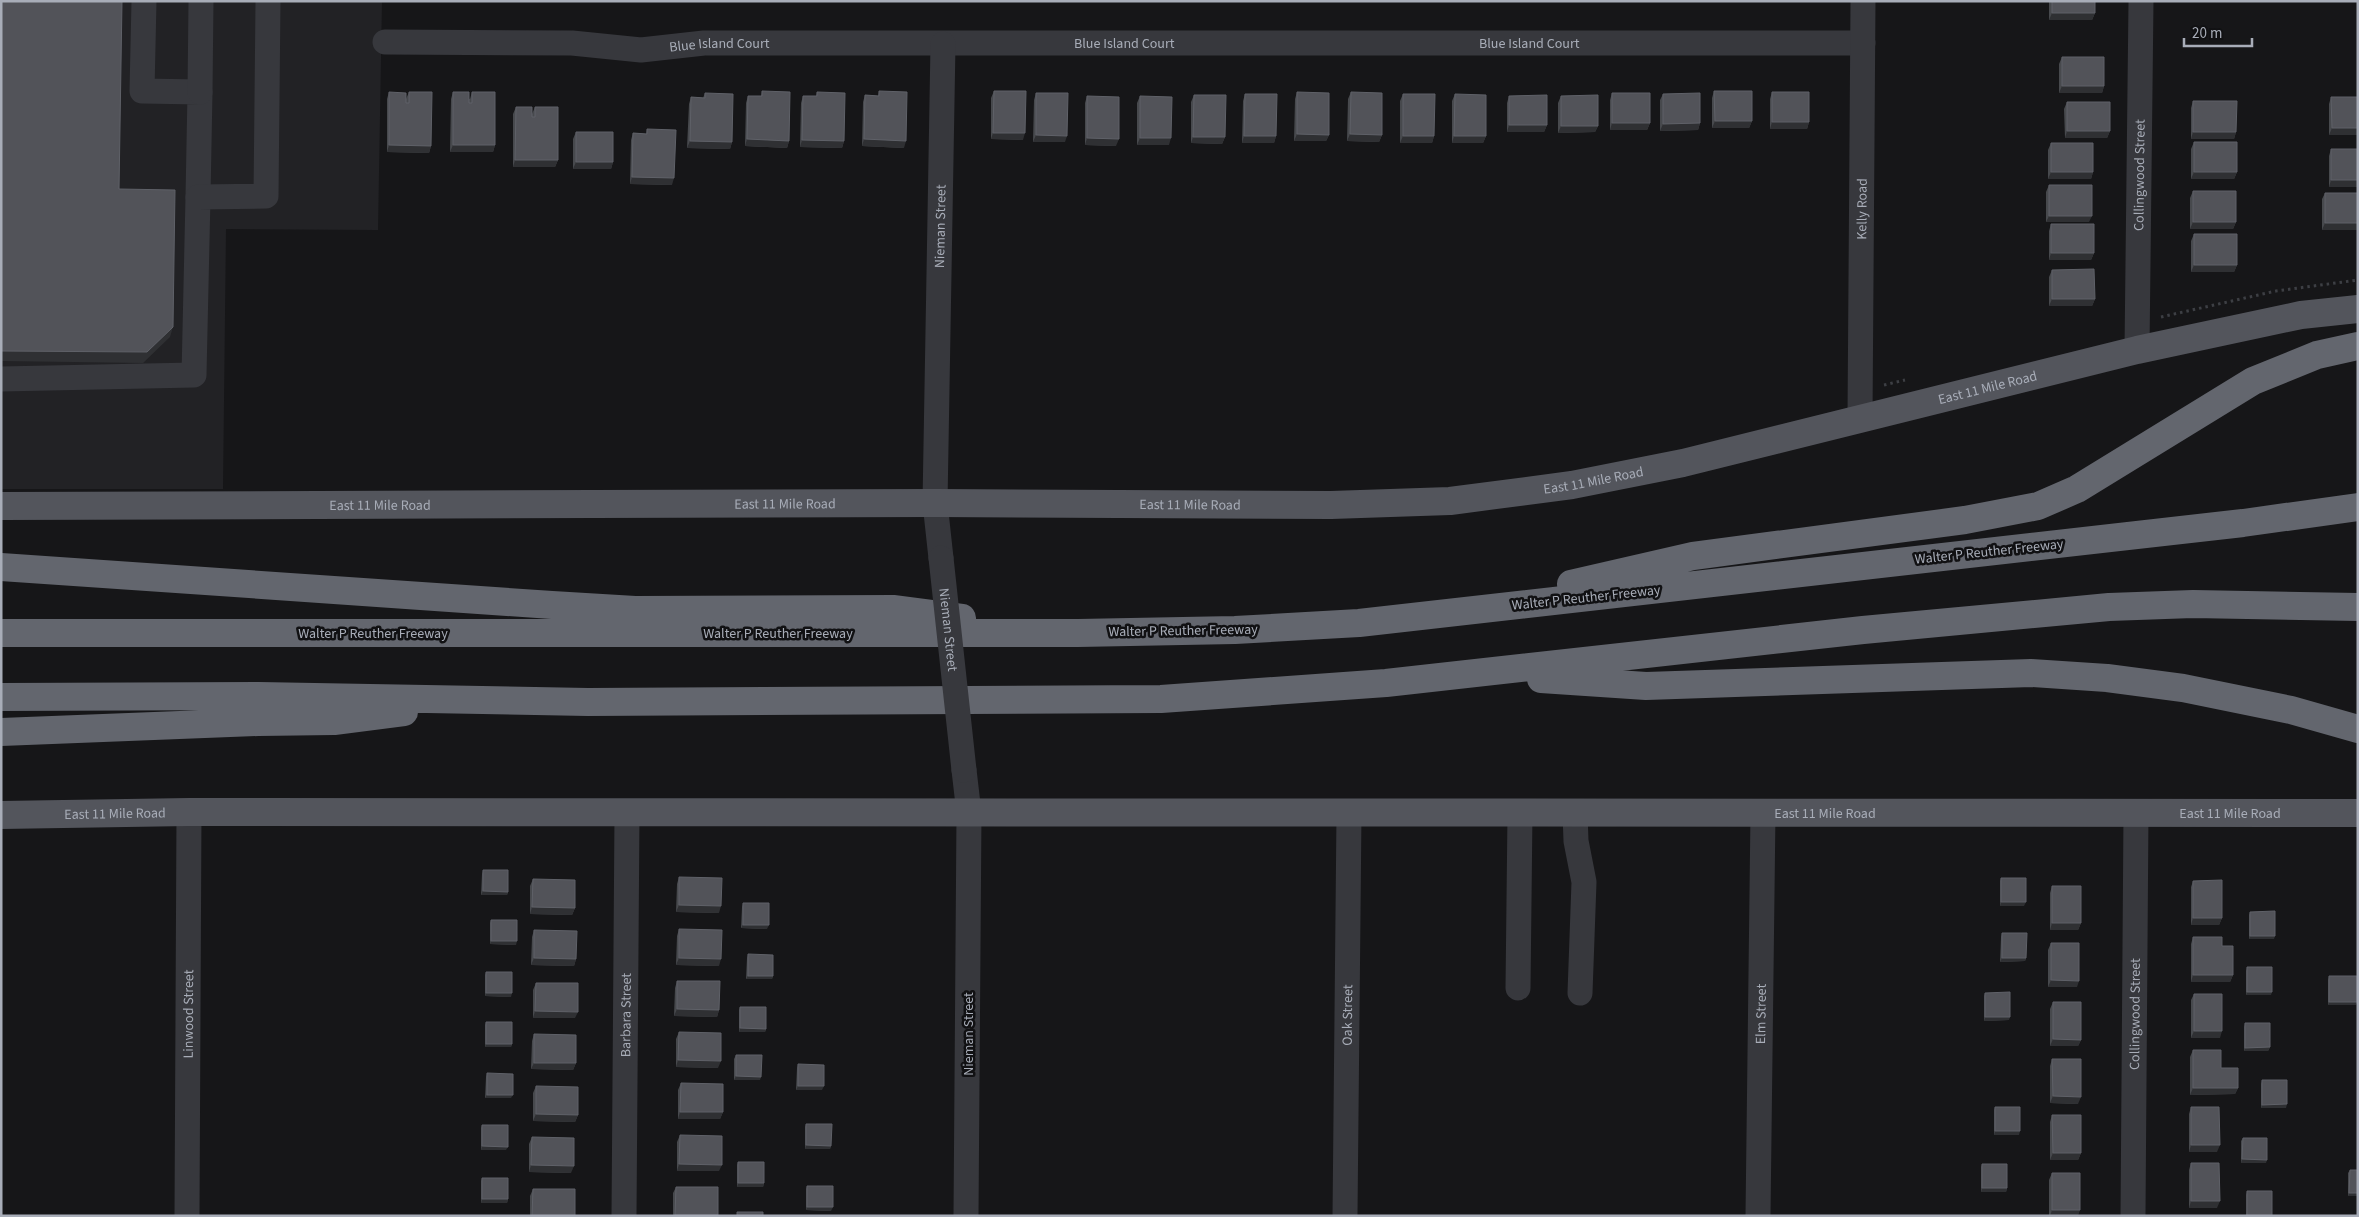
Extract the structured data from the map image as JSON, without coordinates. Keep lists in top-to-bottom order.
{
  "streets": {
    "highway": ["Walter P Reuther Freeway"],
    "main road": ["East 11 Mile Road"],
    "street": [
      "Blue Island Court",
      "Collingwood Street",
      "Kelly Road",
      "Nieman Street",
      "Linwood Street",
      "Oak Street",
      "Elm Street",
      "Barbara Street"
    ]
  },
  "crossings": [
    ["Blue Island Court", "Kelly Road"],
    ["Blue Island Court", "Nieman Street"],
    ["Collingwood Street", "East 11 Mile Road"],
    ["Kelly Road", "East 11 Mile Road"],
    ["Nieman Street", "East 11 Mile Road"],
    ["East 11 Mile Road", "Linwood Street"],
    ["East 11 Mile Road", "Oak Street"],
    ["East 11 Mile Road", "Elm Street"],
    ["East 11 Mile Road", "Barbara Street"]
  ],
  "scale_bar": "20 m"
}
